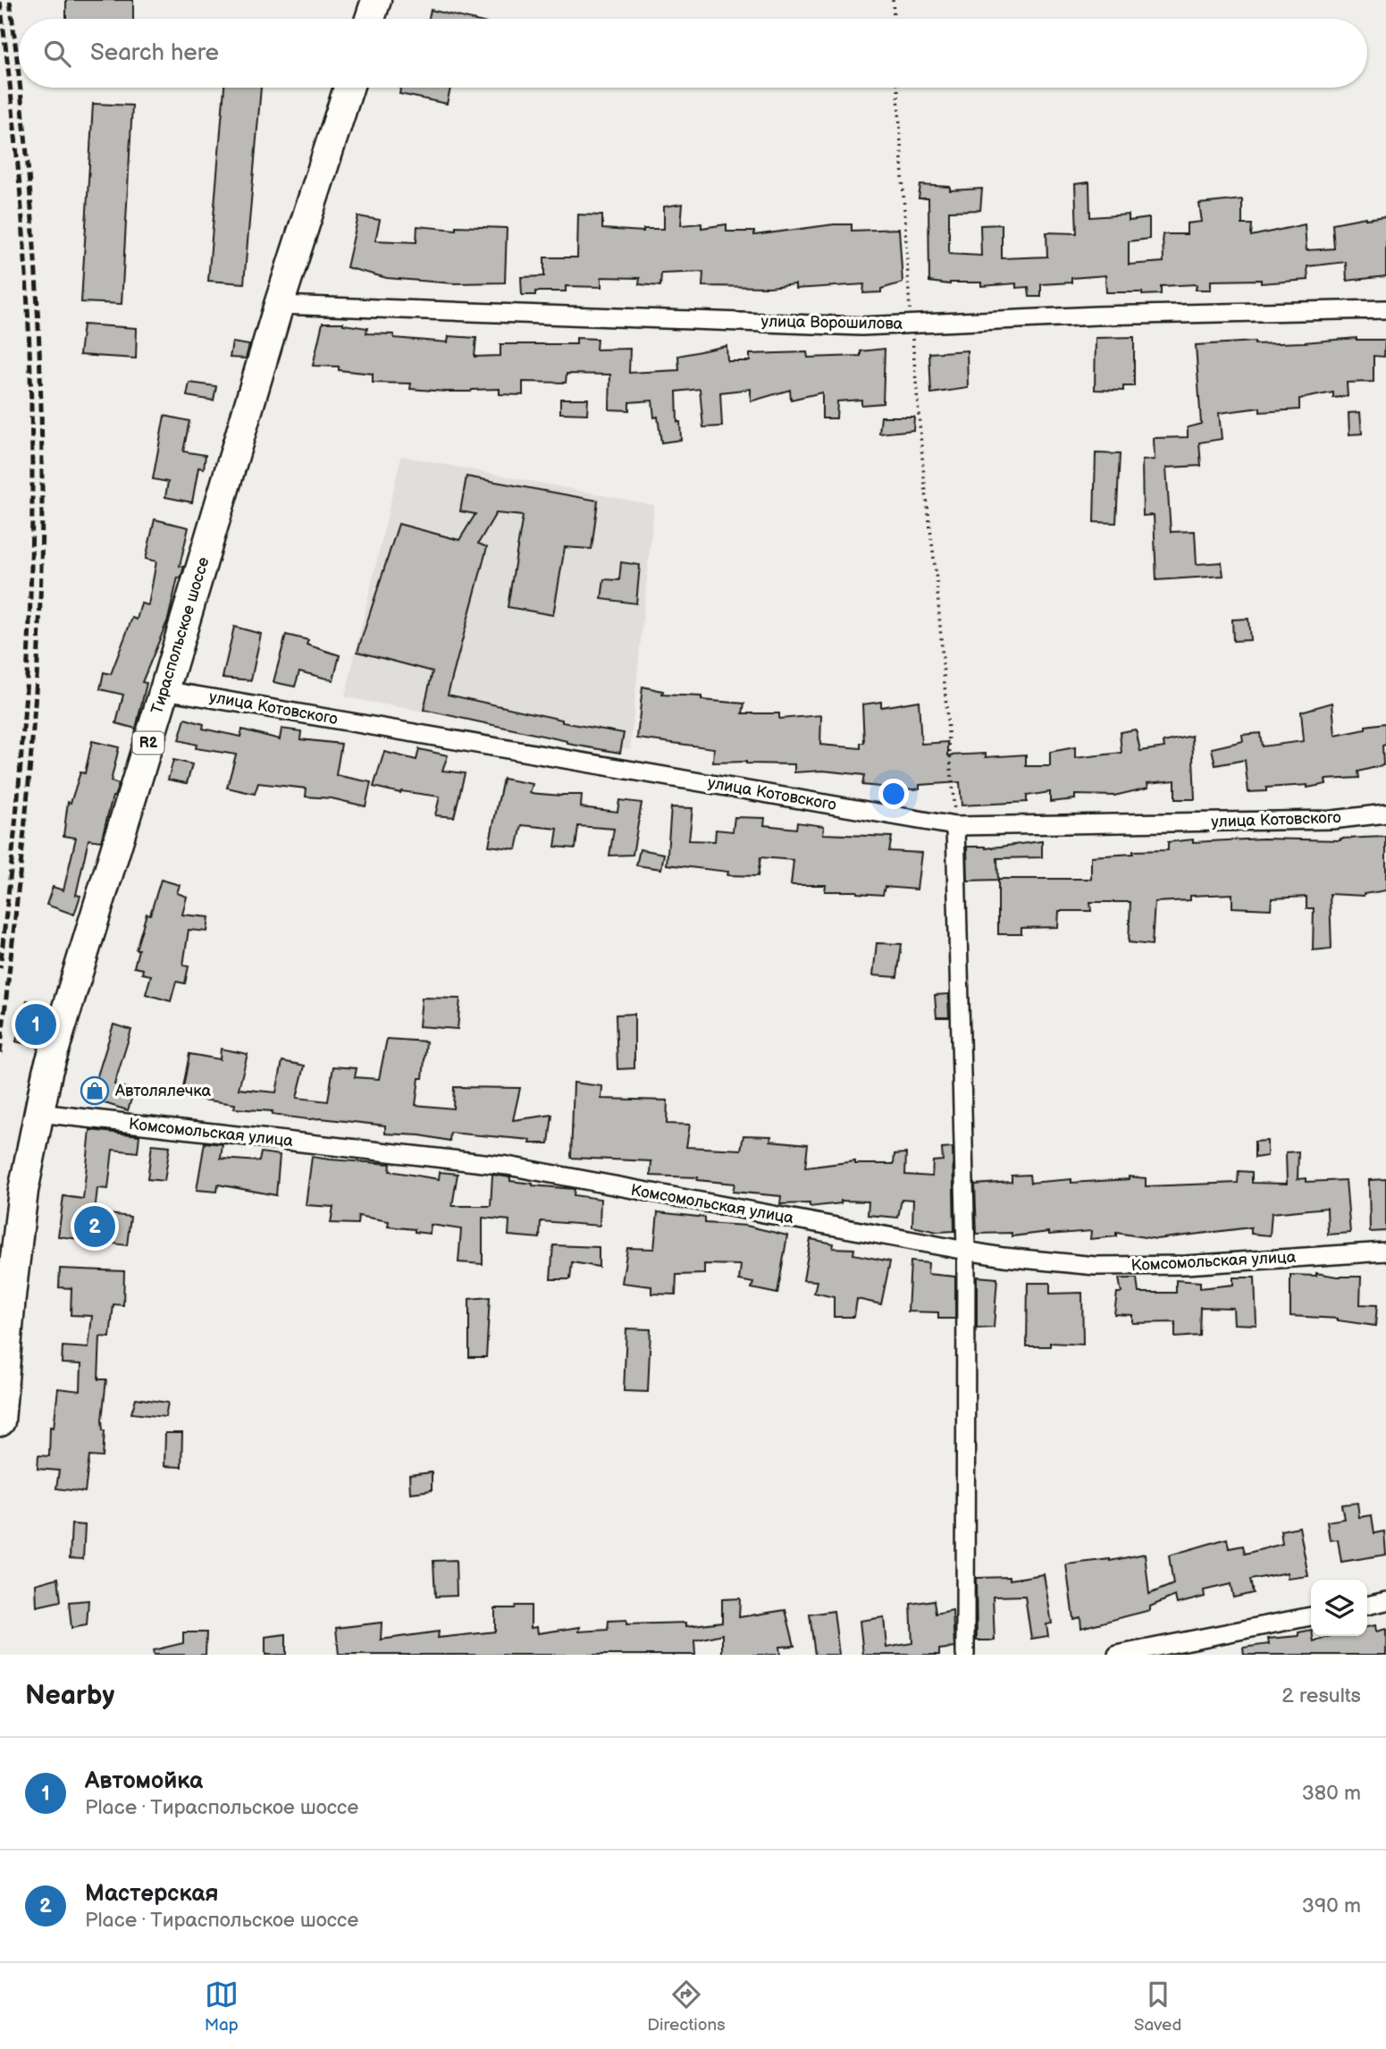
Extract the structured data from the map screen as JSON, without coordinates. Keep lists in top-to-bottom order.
{
  "streets": {
    "main road": ["Тираспольское шоссе", "R2"],
    "street": ["улица Ворошилова", "улица Котовского", "Комсомольская улица"]
  },
  "crossings": [
    ["улица Ворошилова", "Тираспольское шоссе"],
    ["Тираспольское шоссе", "улица Котовского"],
    ["Тираспольское шоссе", "Комсомольская улица"]
  ],
  "places": {
    "shop": ["Автолялечка"]
  },
  "page": {
    "search": "Search here",
    "pins": ["1", "2"],
    "heading": ["Nearby", "2 results"],
    "list": [
      {
        "mark": "1",
        "name": "Автомойка",
        "note": "Place · Тираспольское шоссе",
        "value": "380 m"
      },
      {
        "mark": "2",
        "name": "Мастерская",
        "note": "Place · Тираспольское шоссе",
        "value": "390 m"
      }
    ],
    "nav": ["Map", "Directions", "Saved"]
  }
}
